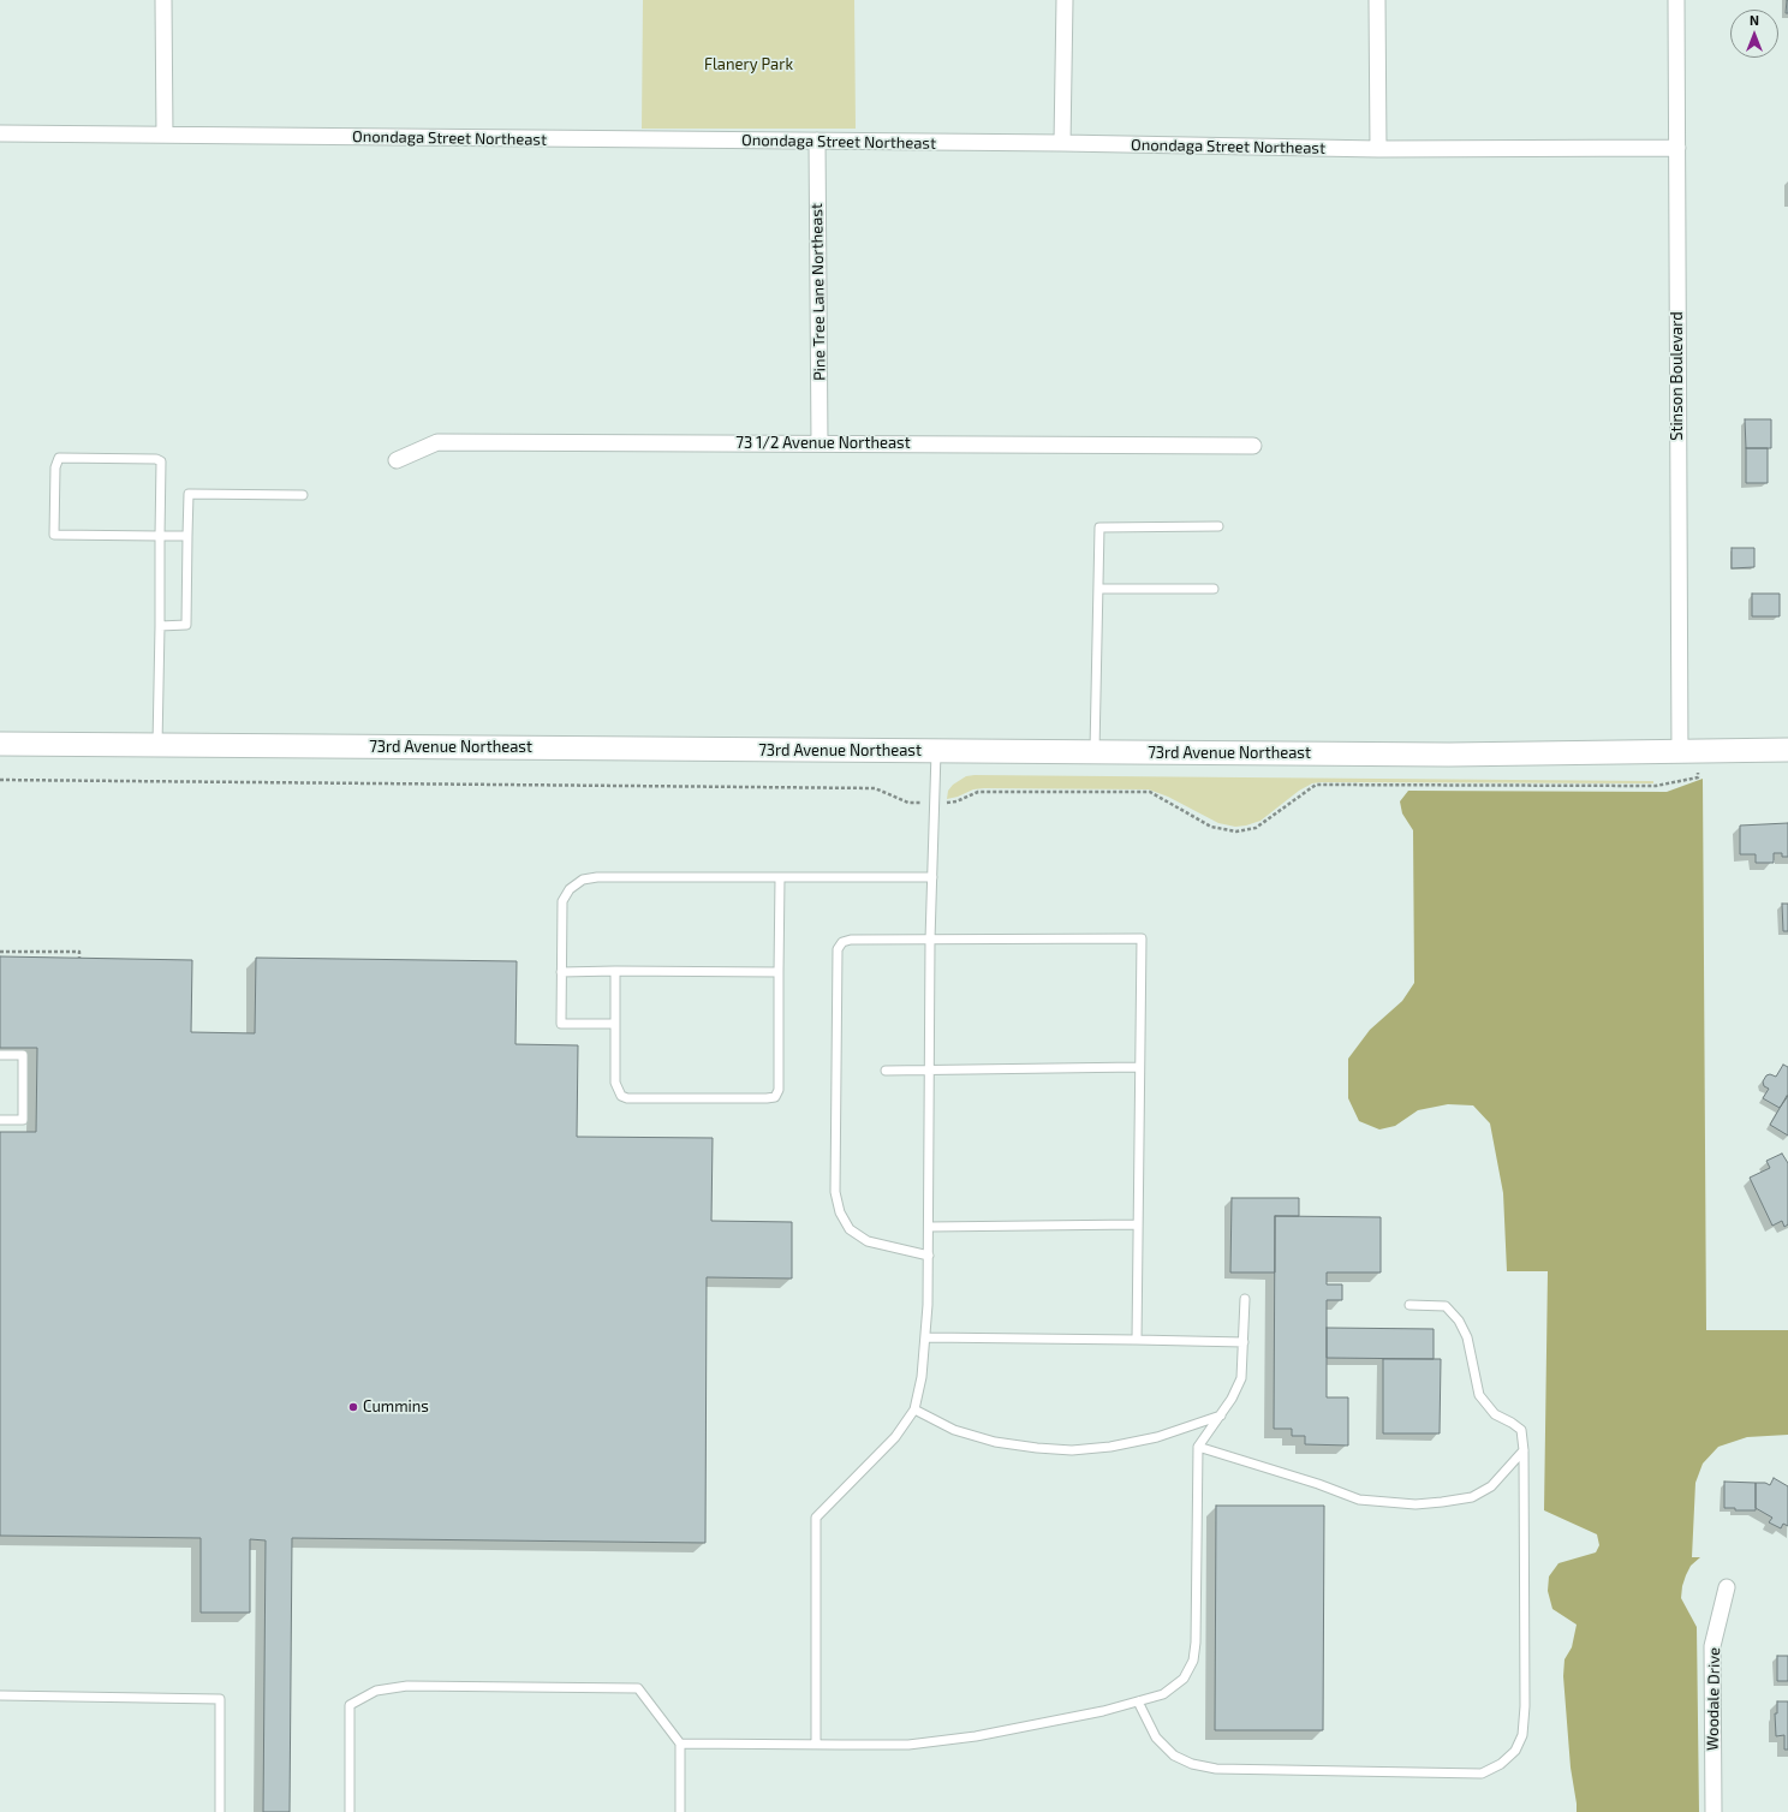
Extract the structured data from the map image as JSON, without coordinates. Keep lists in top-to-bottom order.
{
  "streets": {
    "street": [
      "Onondaga Street Northeast",
      "Pine Tree Lane Northeast",
      "Stinson Boulevard",
      "73 1/2 Avenue Northeast",
      "73rd Avenue Northeast",
      "Woodale Drive"
    ]
  },
  "crossings": [
    ["Onondaga Street Northeast", "Pine Tree Lane Northeast"],
    ["Onondaga Street Northeast", "Stinson Boulevard"],
    ["Pine Tree Lane Northeast", "73 1/2 Avenue Northeast"],
    ["Stinson Boulevard", "73rd Avenue Northeast"]
  ],
  "parks": ["Flanery Park"],
  "places": ["Cummins"],
  "north": "top"
}
